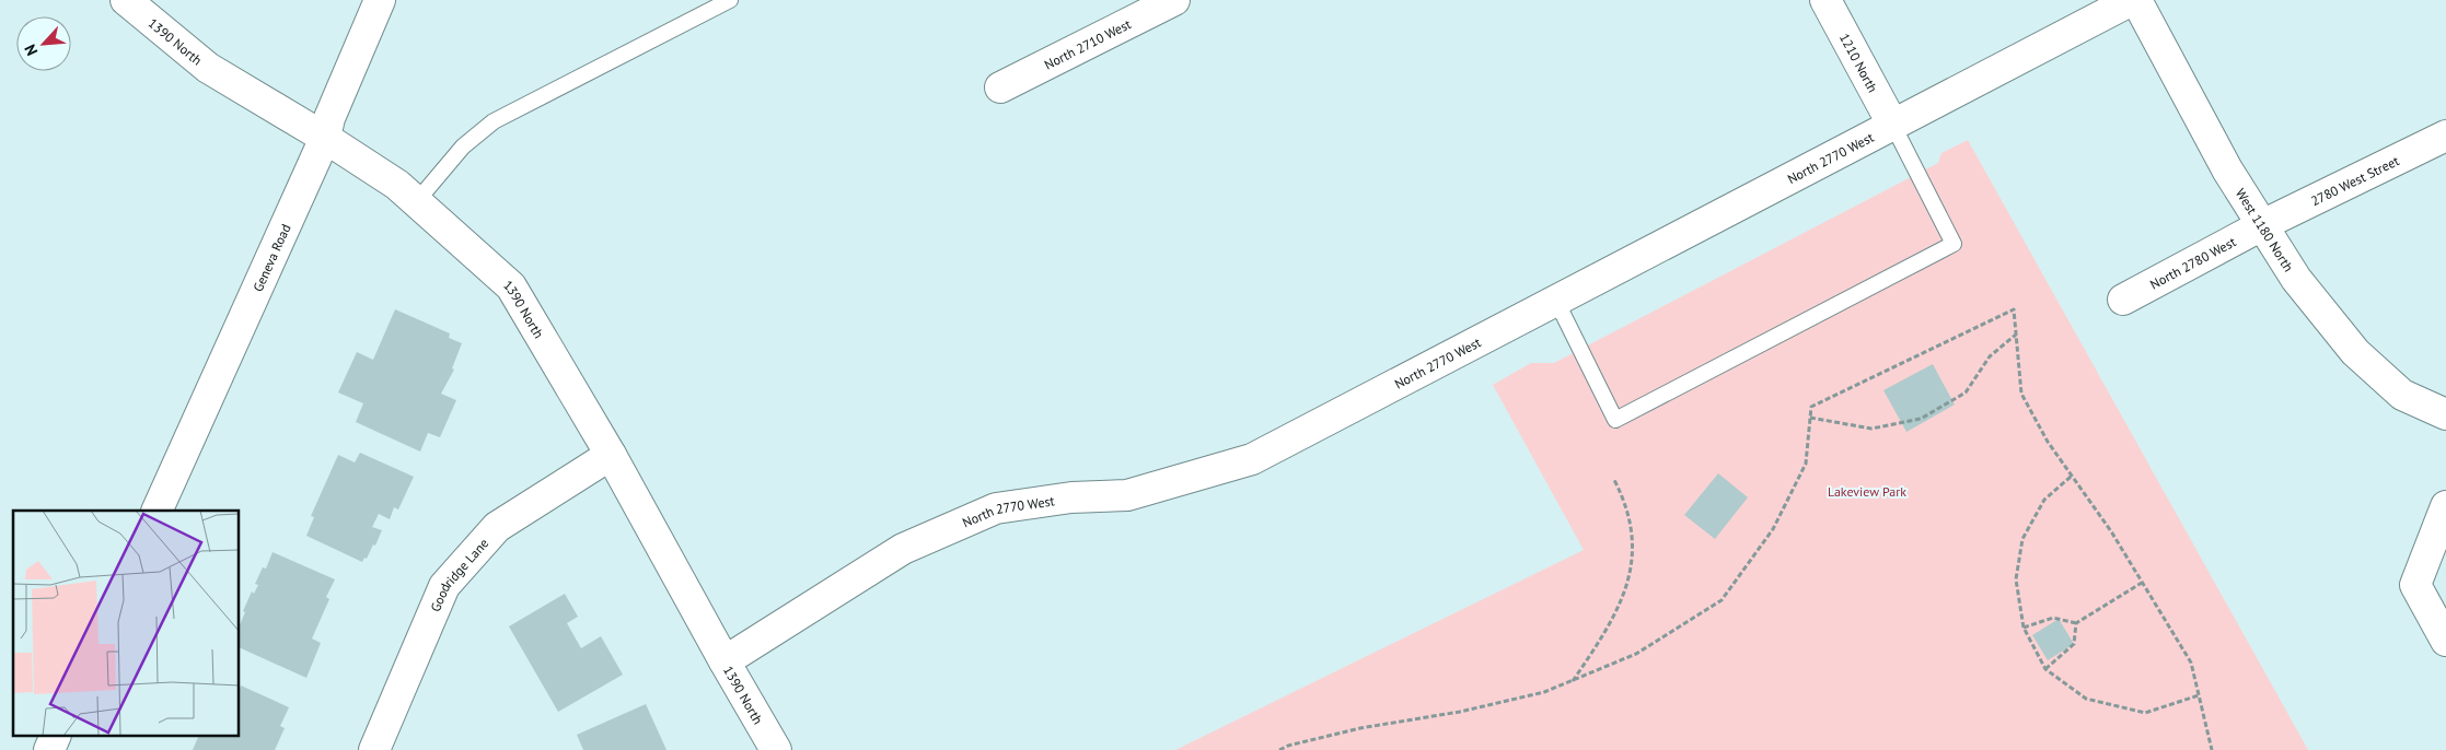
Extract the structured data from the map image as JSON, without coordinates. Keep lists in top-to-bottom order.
{
  "streets": {
    "street": [
      "1390 North",
      "North 2710 West",
      "1210 North",
      "North 2770 West",
      "2780 West Street",
      "West 1180 North",
      "Geneva Road",
      "North 2780 West",
      "Goodridge Lane"
    ]
  },
  "crossings": [
    ["1390 North", "North 2770 West"],
    ["1390 North", "Geneva Road"],
    ["1390 North", "Goodridge Lane"],
    ["1210 North", "North 2770 West"],
    ["North 2770 West", "West 1180 North"],
    ["2780 West Street", "West 1180 North"],
    ["2780 West Street", "North 2780 West"],
    ["West 1180 North", "North 2780 West"]
  ],
  "parks": ["Lakeview Park"],
  "north": "bottom left"
}
